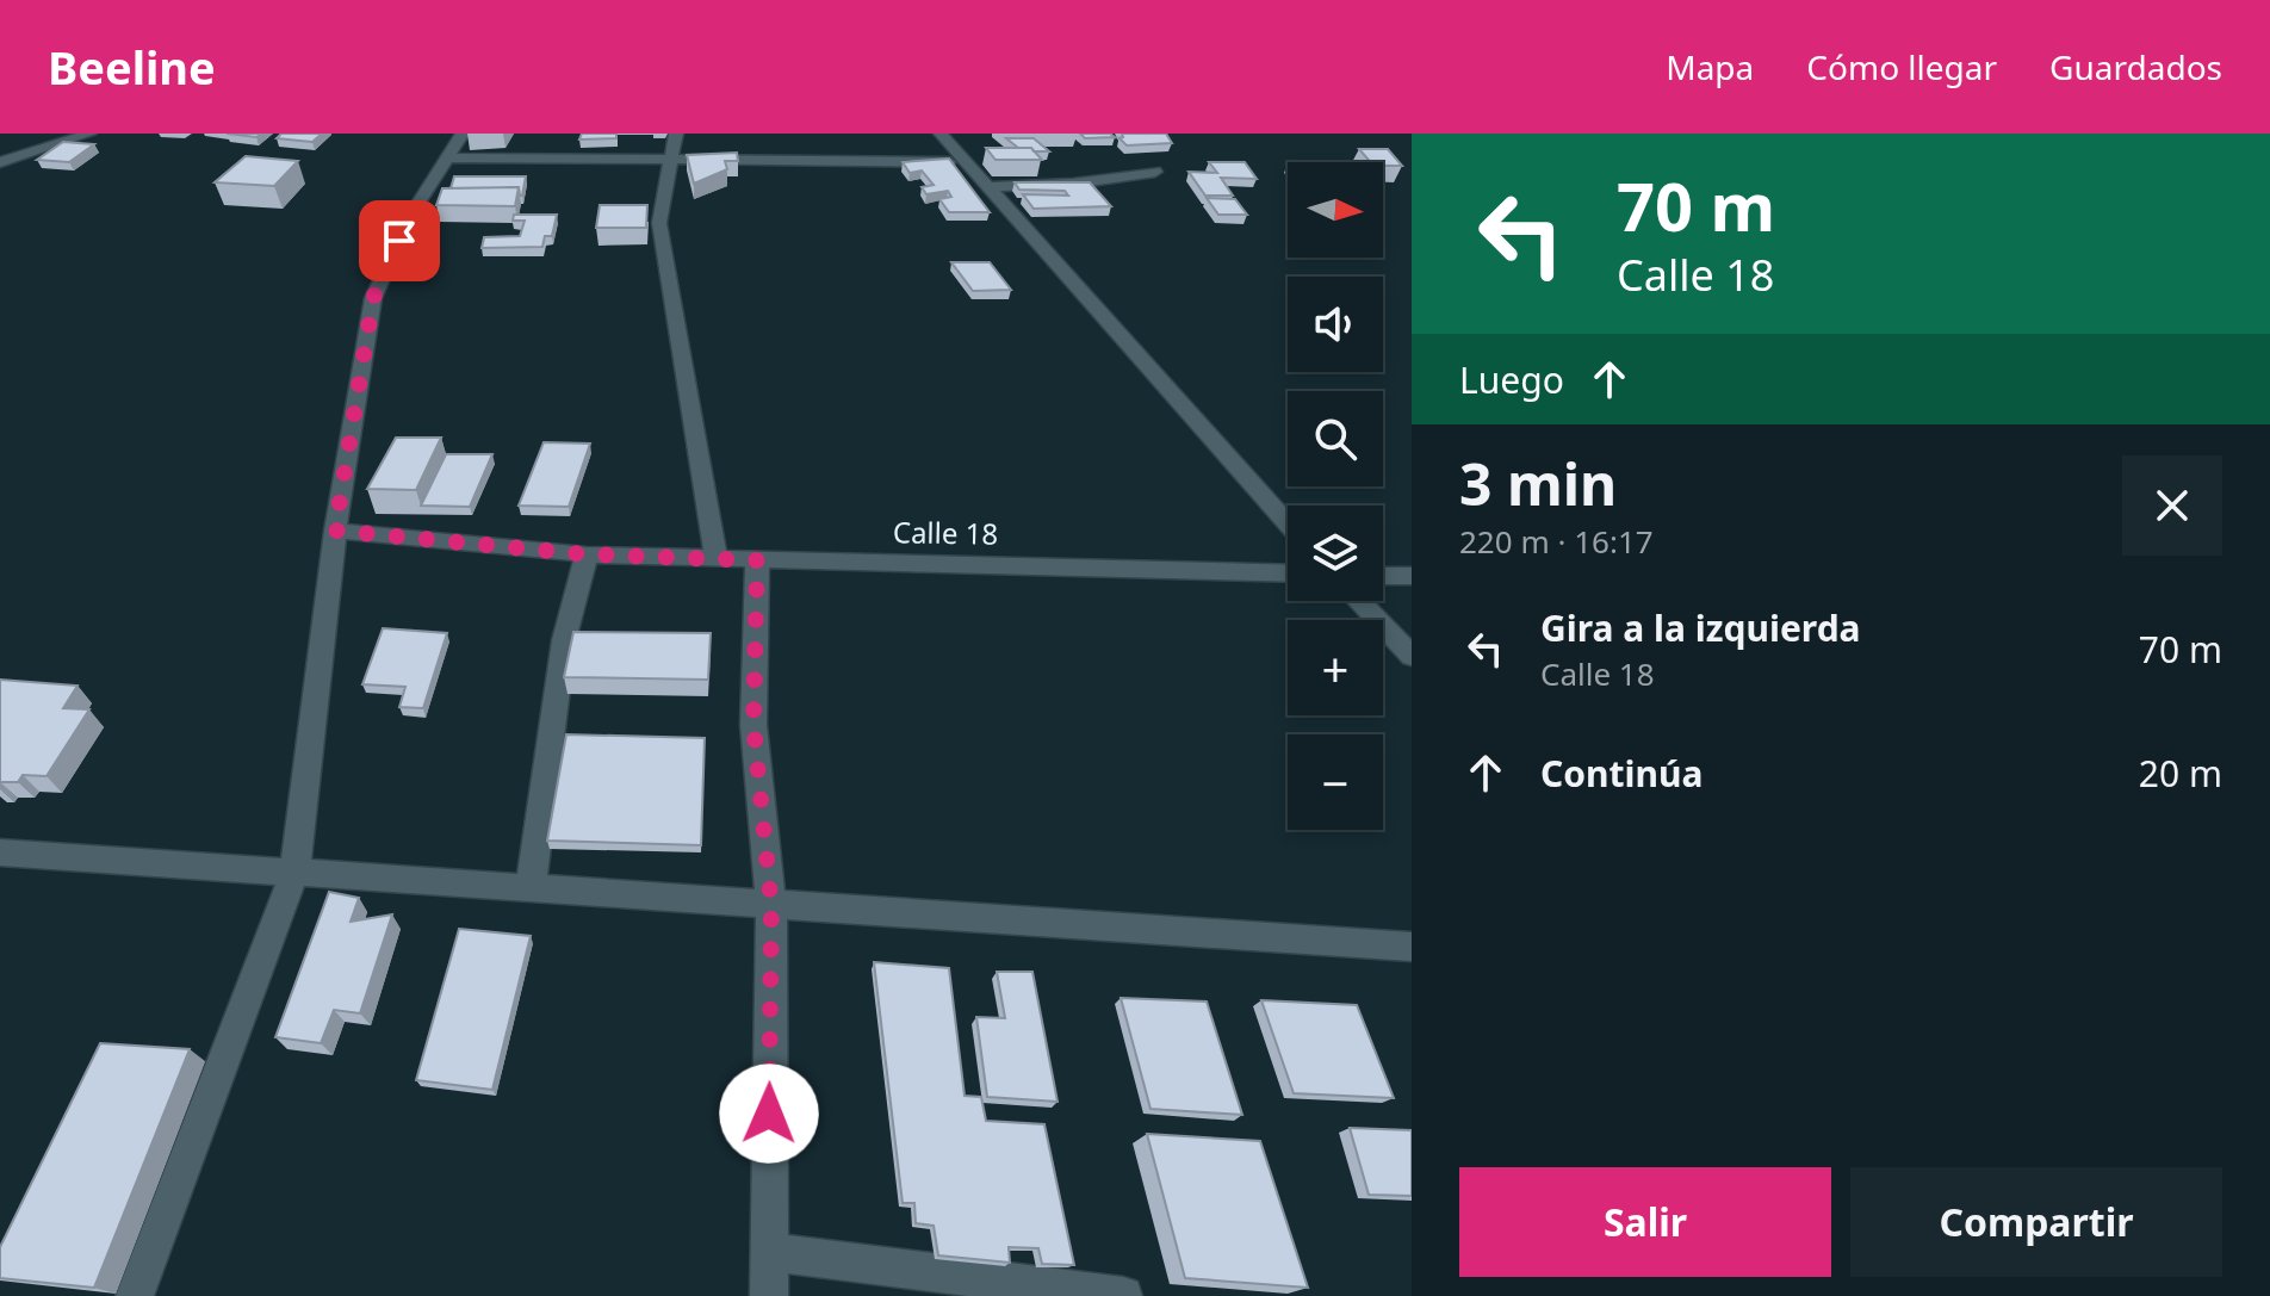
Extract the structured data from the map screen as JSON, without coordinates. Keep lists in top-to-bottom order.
{
  "streets": {
    "street": ["Calle 18"]
  },
  "north": "right",
  "page": {
    "header": "Beeline",
    "nav": ["Mapa", "Cómo llegar", "Guardados"],
    "turn": ["70 m", "Calle 18"],
    "map_buttons": ["+", "−"],
    "then": "Luego",
    "heading": ["3 min", "220 m · 16:17"],
    "list": [
      {
        "name": "Gira a la izquierda",
        "note": "Calle 18",
        "value": "70 m"
      },
      {
        "name": "Continúa",
        "value": "20 m"
      }
    ],
    "buttons": ["Salir", "Compartir"]
  }
}
